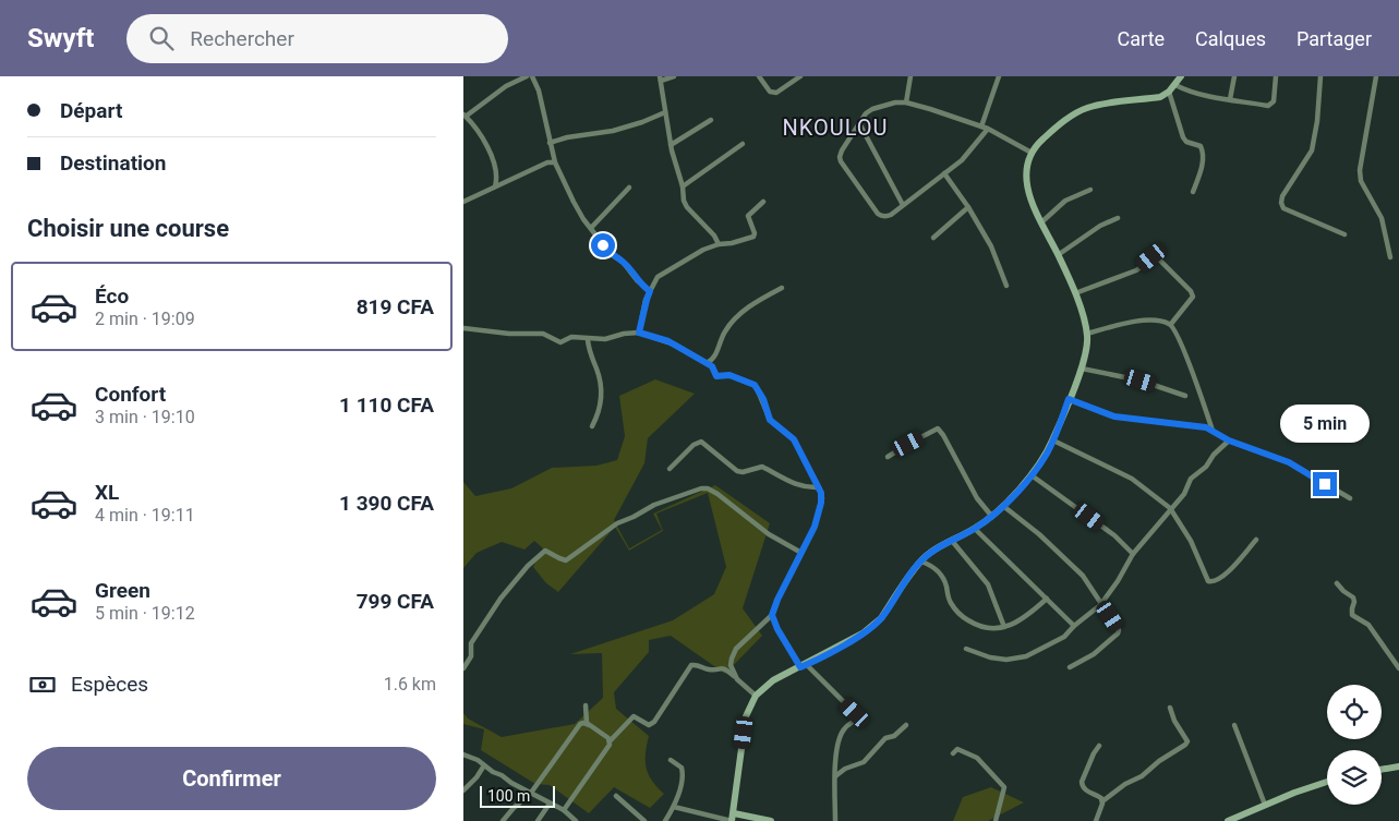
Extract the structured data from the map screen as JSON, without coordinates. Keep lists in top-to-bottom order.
{
  "districts": ["NKOULOU"],
  "scale_bar": "100 m",
  "page": {
    "header": "Swyft",
    "search": "Rechercher",
    "nav": ["Carte", "Calques", "Partager"],
    "banner": ["Départ", "Destination"],
    "heading": "Choisir une course",
    "list": [
      {
        "name": "Éco",
        "note": "2 min · 19:09",
        "value": "819 CFA"
      },
      {
        "name": "Confort",
        "note": "3 min · 19:10",
        "value": "1 110 CFA"
      },
      {
        "name": "XL",
        "note": "4 min · 19:11",
        "value": "1 390 CFA"
      },
      {
        "name": "Green",
        "note": "5 min · 19:12",
        "value": "799 CFA"
      }
    ],
    "bubble": "5 min",
    "pay": ["Espèces", "1.6 km"],
    "buttons": "Confirmer",
    "scale": "100 m"
  }
}
